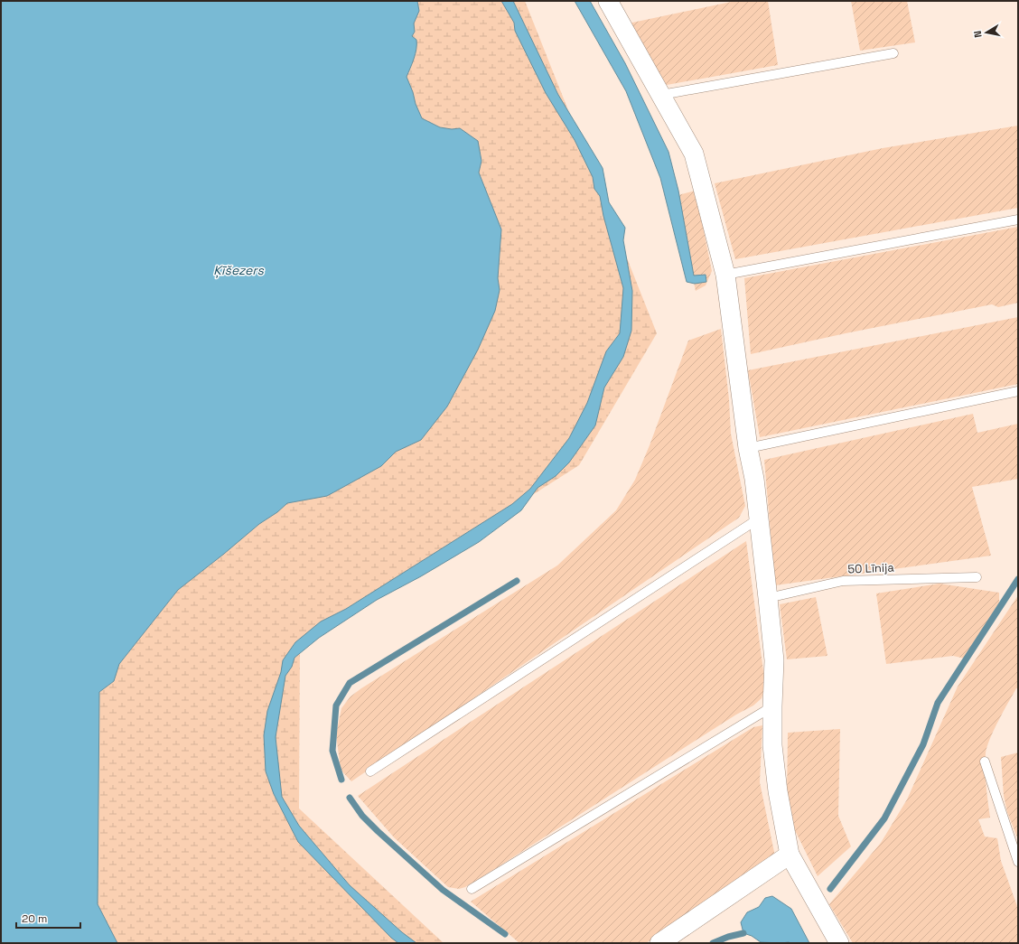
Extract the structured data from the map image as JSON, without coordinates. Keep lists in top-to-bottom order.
{
  "streets": {
    "lane": ["50 Līnija"]
  },
  "water": ["Ķīšezers"],
  "scale_bar": "20 m",
  "north": "left"
}
